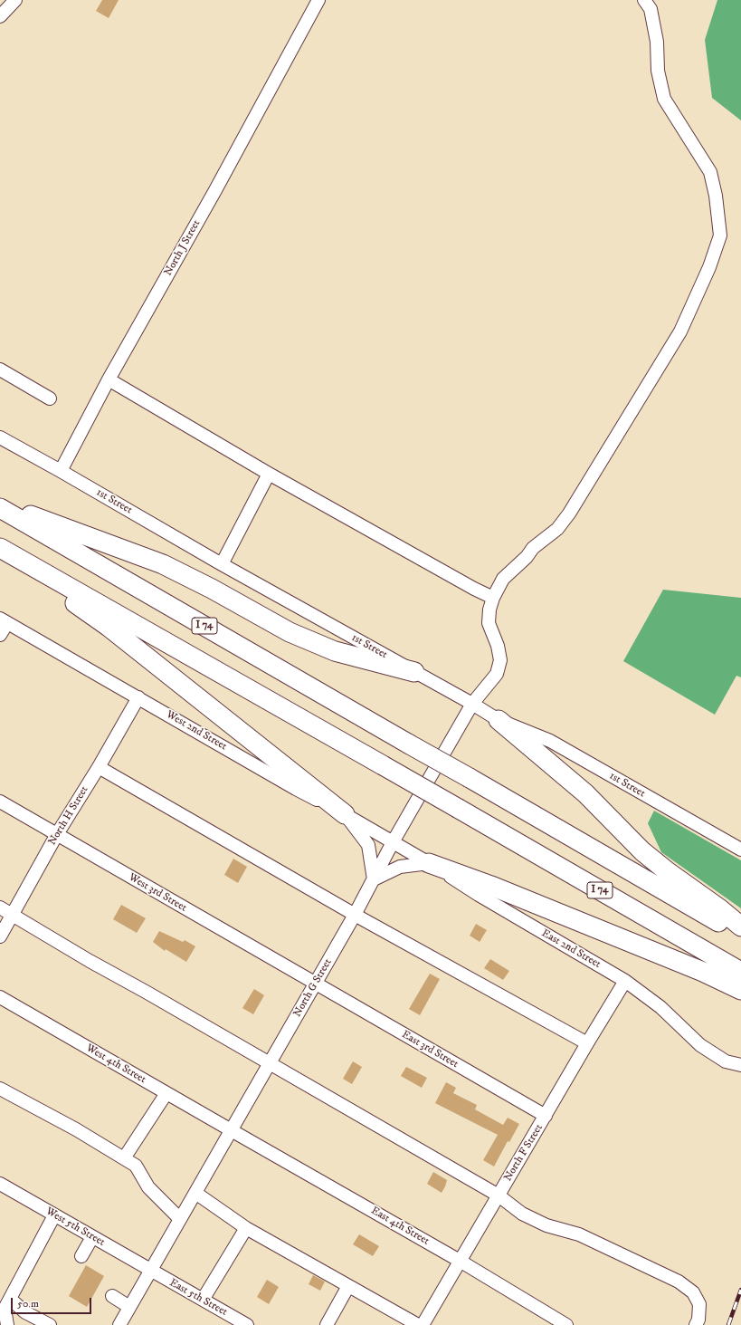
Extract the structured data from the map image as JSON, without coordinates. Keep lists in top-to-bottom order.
{
  "streets": {
    "highway": ["I 74"],
    "street": [
      "North J Street",
      "1st Street",
      "West 2nd Street",
      "North H Street",
      "West 3rd Street",
      "East 2nd Street",
      "North G Street",
      "East 3rd Street",
      "West 4th Street",
      "North F Street",
      "East 4th Street",
      "West 5th Street",
      "East 5th Street"
    ]
  },
  "crossings": [
    ["North J Street", "1st Street"],
    ["1st Street", "North G Street"],
    ["West 2nd Street", "North H Street"],
    ["West 2nd Street", "East 2nd Street"],
    ["West 2nd Street", "North G Street"],
    ["North H Street", "West 3rd Street"],
    ["West 3rd Street", "North G Street"],
    ["West 3rd Street", "East 3rd Street"],
    ["East 2nd Street", "North G Street"],
    ["East 2nd Street", "North F Street"],
    ["North G Street", "East 3rd Street"],
    ["North G Street", "West 4th Street"],
    ["North G Street", "East 4th Street"],
    ["North G Street", "West 5th Street"],
    ["North G Street", "East 5th Street"],
    ["East 3rd Street", "North F Street"],
    ["West 4th Street", "East 4th Street"],
    ["North F Street", "East 4th Street"],
    ["West 5th Street", "East 5th Street"]
  ],
  "scale_bar": "50 m"
}
